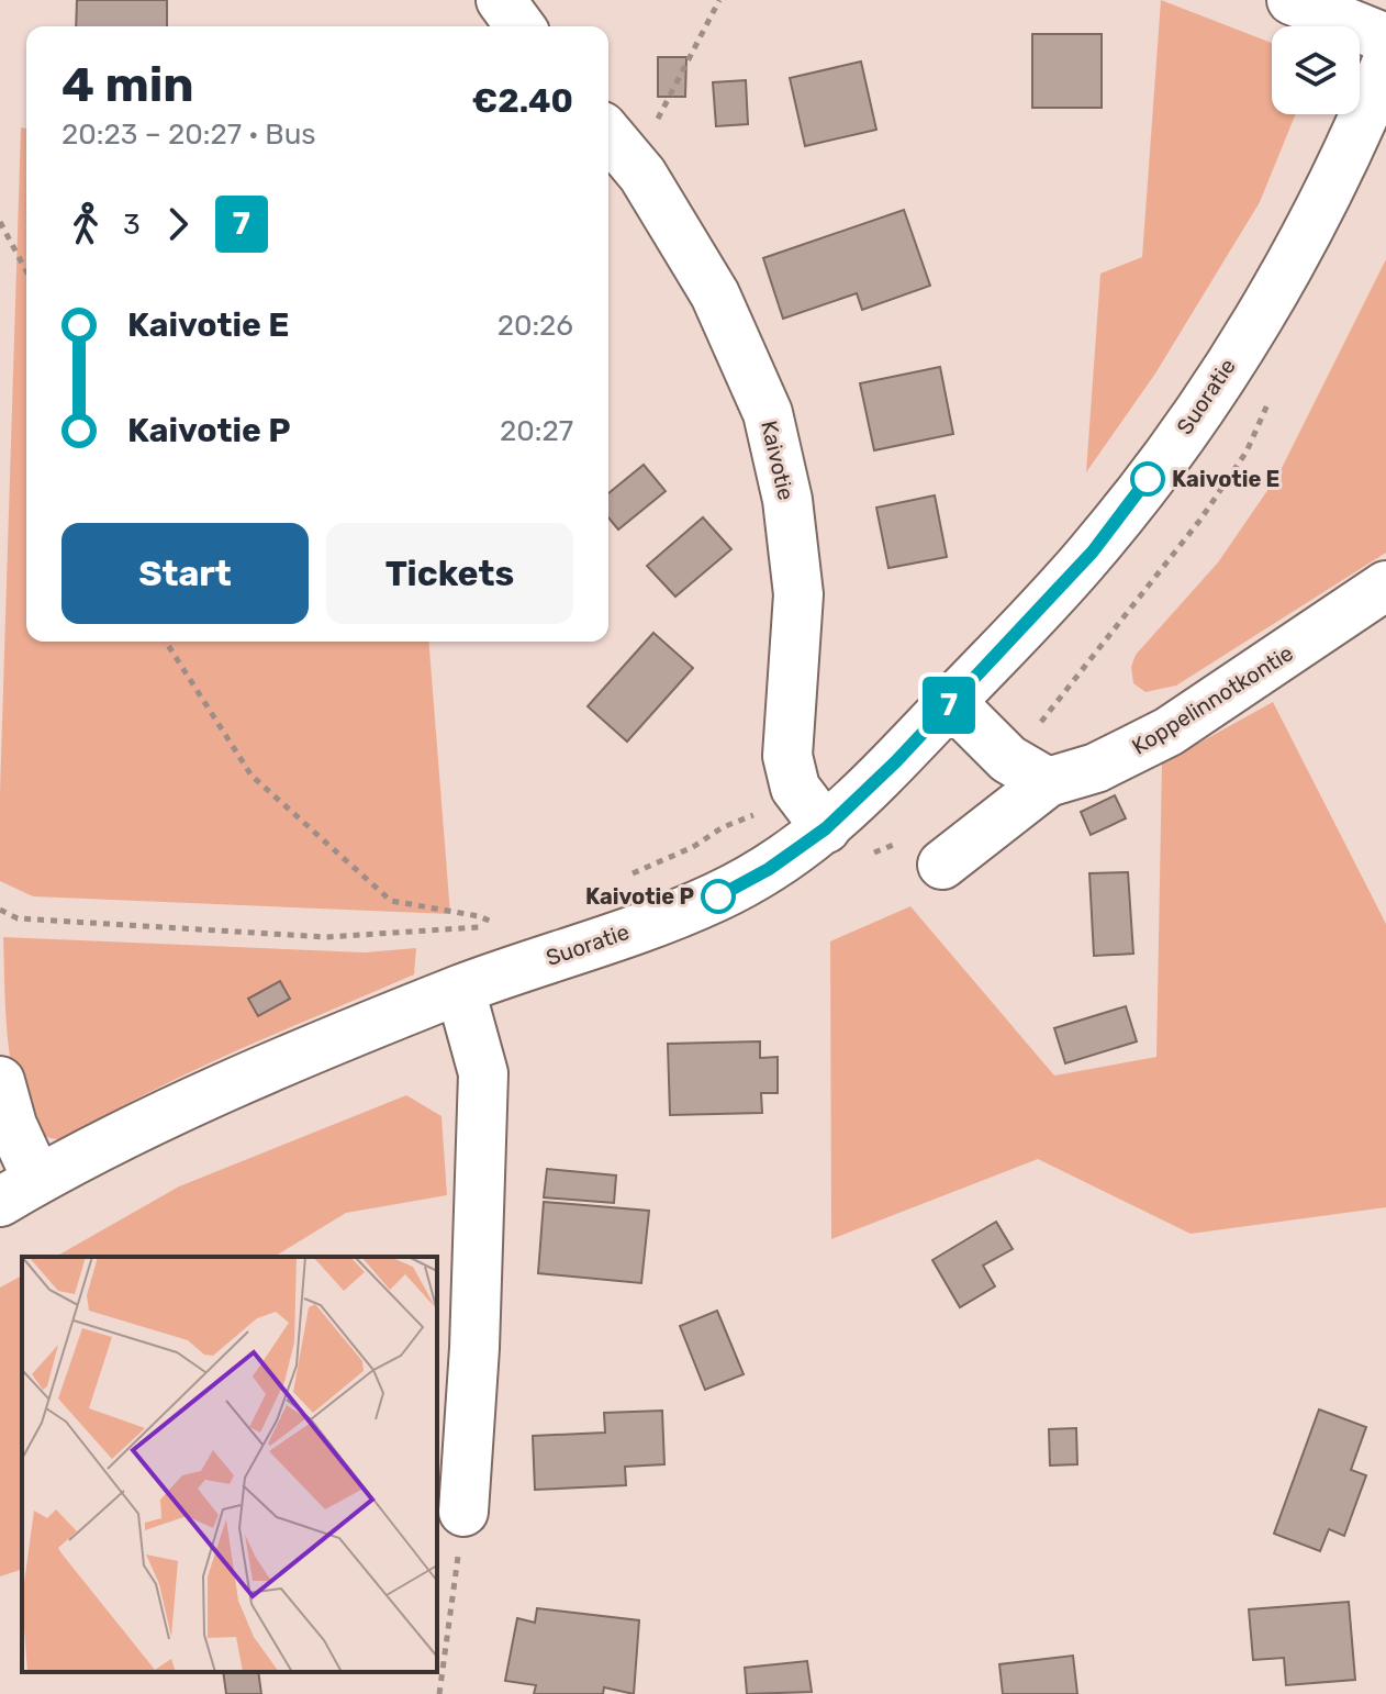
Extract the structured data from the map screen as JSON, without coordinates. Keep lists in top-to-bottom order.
{
  "streets": {
    "street": ["Suoratie", "Kaivotie", "Koppelinnotkontie"]
  },
  "crossings": [
    ["Suoratie", "Kaivotie"]
  ],
  "places": ["Kaivotie E", "Kaivotie P"],
  "lines": ["bus line 7"],
  "page": {
    "on_map": "7",
    "heading": ["4 min", "20:23 – 20:27 · Bus", "€2.40"],
    "legs": ["3", "7"],
    "list": [
      {
        "name": "Kaivotie E",
        "value": "20:26"
      },
      {
        "name": "Kaivotie P",
        "value": "20:27"
      }
    ],
    "buttons": ["Start", "Tickets"]
  }
}
